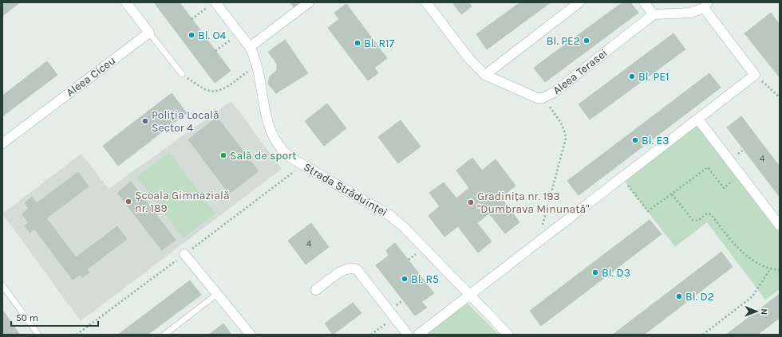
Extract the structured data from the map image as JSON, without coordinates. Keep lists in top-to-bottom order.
{
  "streets": {
    "street": ["Aleea Terasei", "Aleea Ciceu", "Strada Străduinței"]
  },
  "places": [
    "Bl. O4",
    "Bl. PE2",
    "Bl. R17",
    "Bl. PE1",
    "Poliția Locală Sector 4",
    "Bl. E3",
    "Sală de sport",
    "Școala Gimnazială nr. 189",
    "Gradinița nr. 193 \"Dumbrava Minunată\"",
    "Bl. D3",
    "Bl. R5",
    "Bl. D2"
  ],
  "house_numbers": ["4", "4"],
  "scale_bar": "50 m",
  "north": "right"
}
